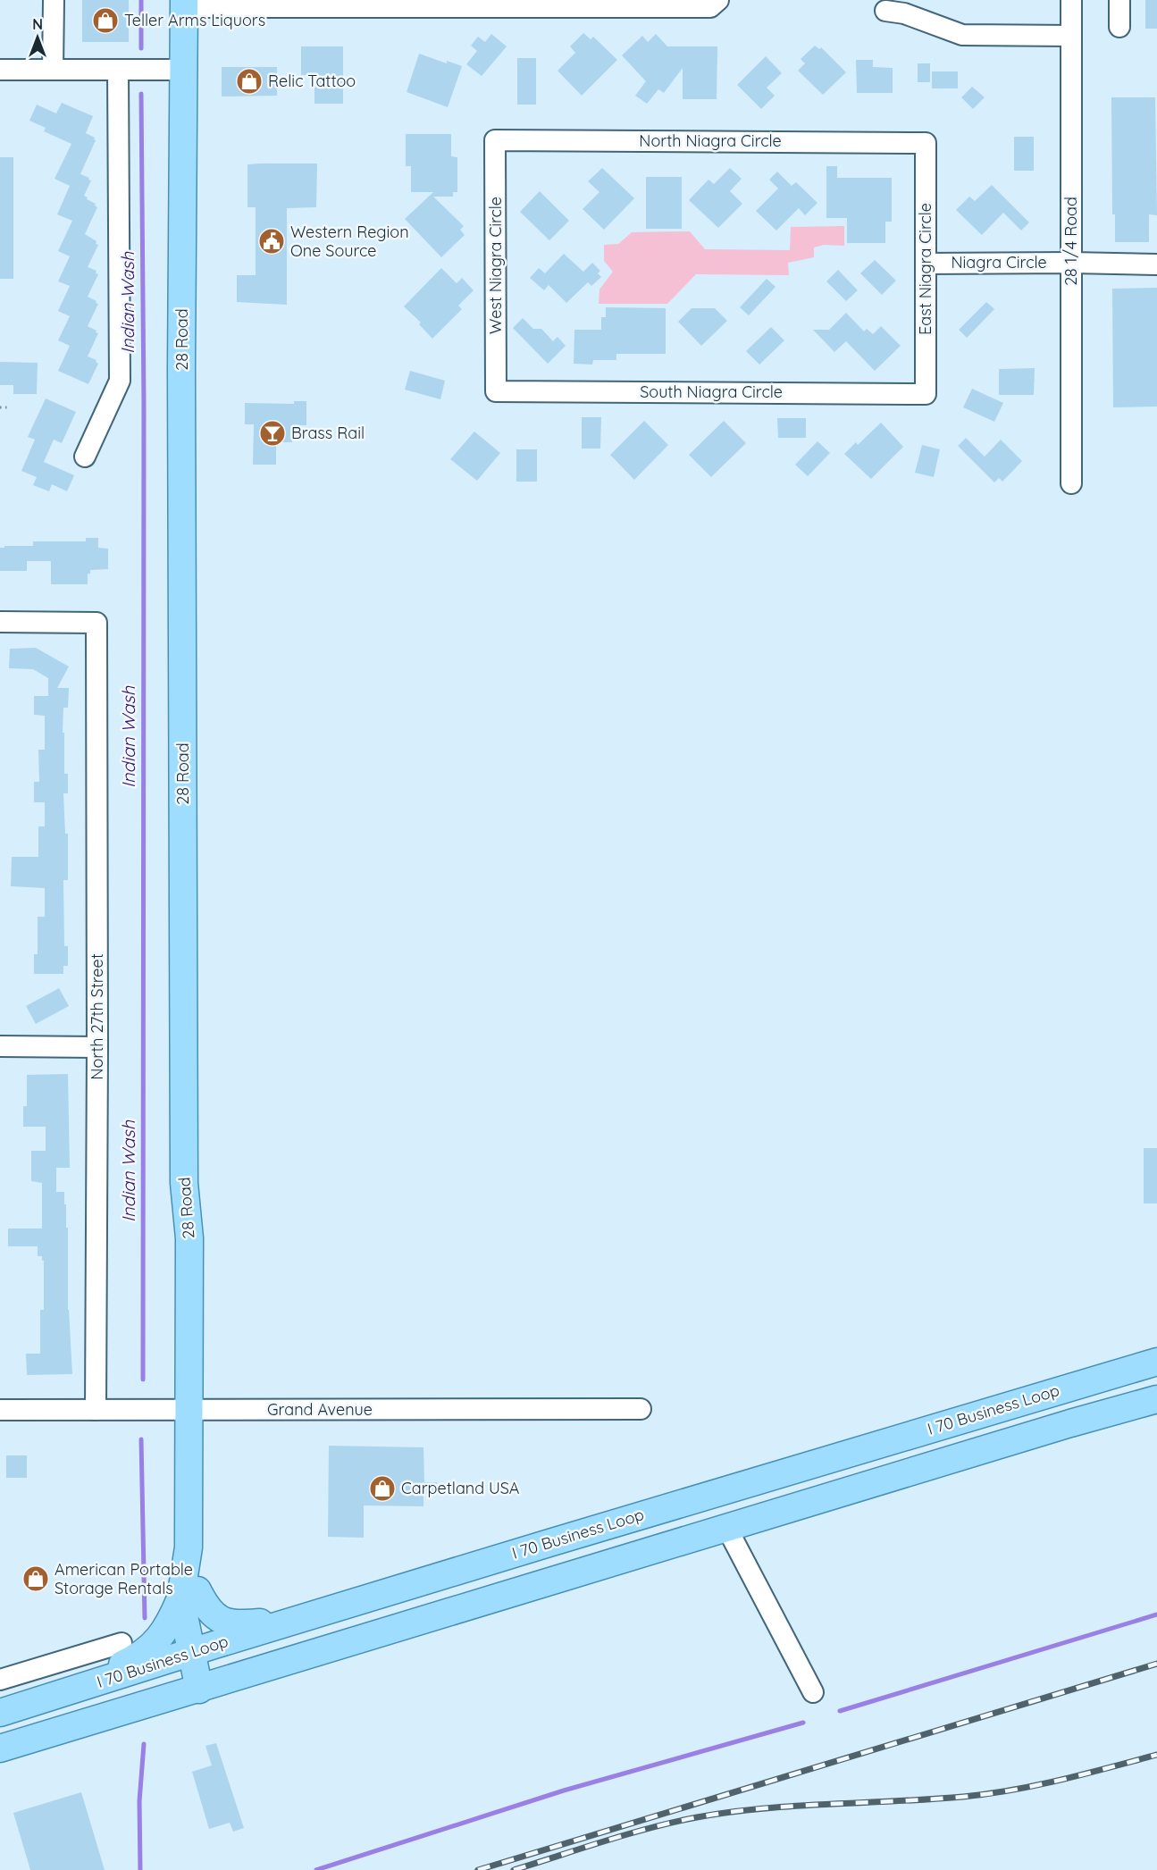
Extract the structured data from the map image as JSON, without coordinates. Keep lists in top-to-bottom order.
{
  "streets": {
    "main road": ["28 Road", "I 70 Business Loop"],
    "street": [
      "North Niagra Circle",
      "28 1/4 Road",
      "Niagra Circle",
      "West Niagra Circle",
      "East Niagra Circle",
      "South Niagra Circle",
      "North 27th Street",
      "Grand Avenue"
    ]
  },
  "crossings": [
    ["North Niagra Circle", "West Niagra Circle"],
    ["North Niagra Circle", "East Niagra Circle"],
    ["28 1/4 Road", "Niagra Circle"],
    ["Niagra Circle", "East Niagra Circle"],
    ["West Niagra Circle", "South Niagra Circle"],
    ["East Niagra Circle", "South Niagra Circle"],
    ["28 Road", "Grand Avenue"],
    ["28 Road", "I 70 Business Loop"],
    ["North 27th Street", "Grand Avenue"]
  ],
  "water": ["Indian Wash"],
  "places": {
    "shop": [
      "Teller Arms Liquors",
      "Relic Tattoo",
      "Carpetland USA",
      "American Portable Storage Rentals"
    ],
    "public building": ["Western Region One Source"],
    "bar": ["Brass Rail"]
  },
  "north": "top"
}
